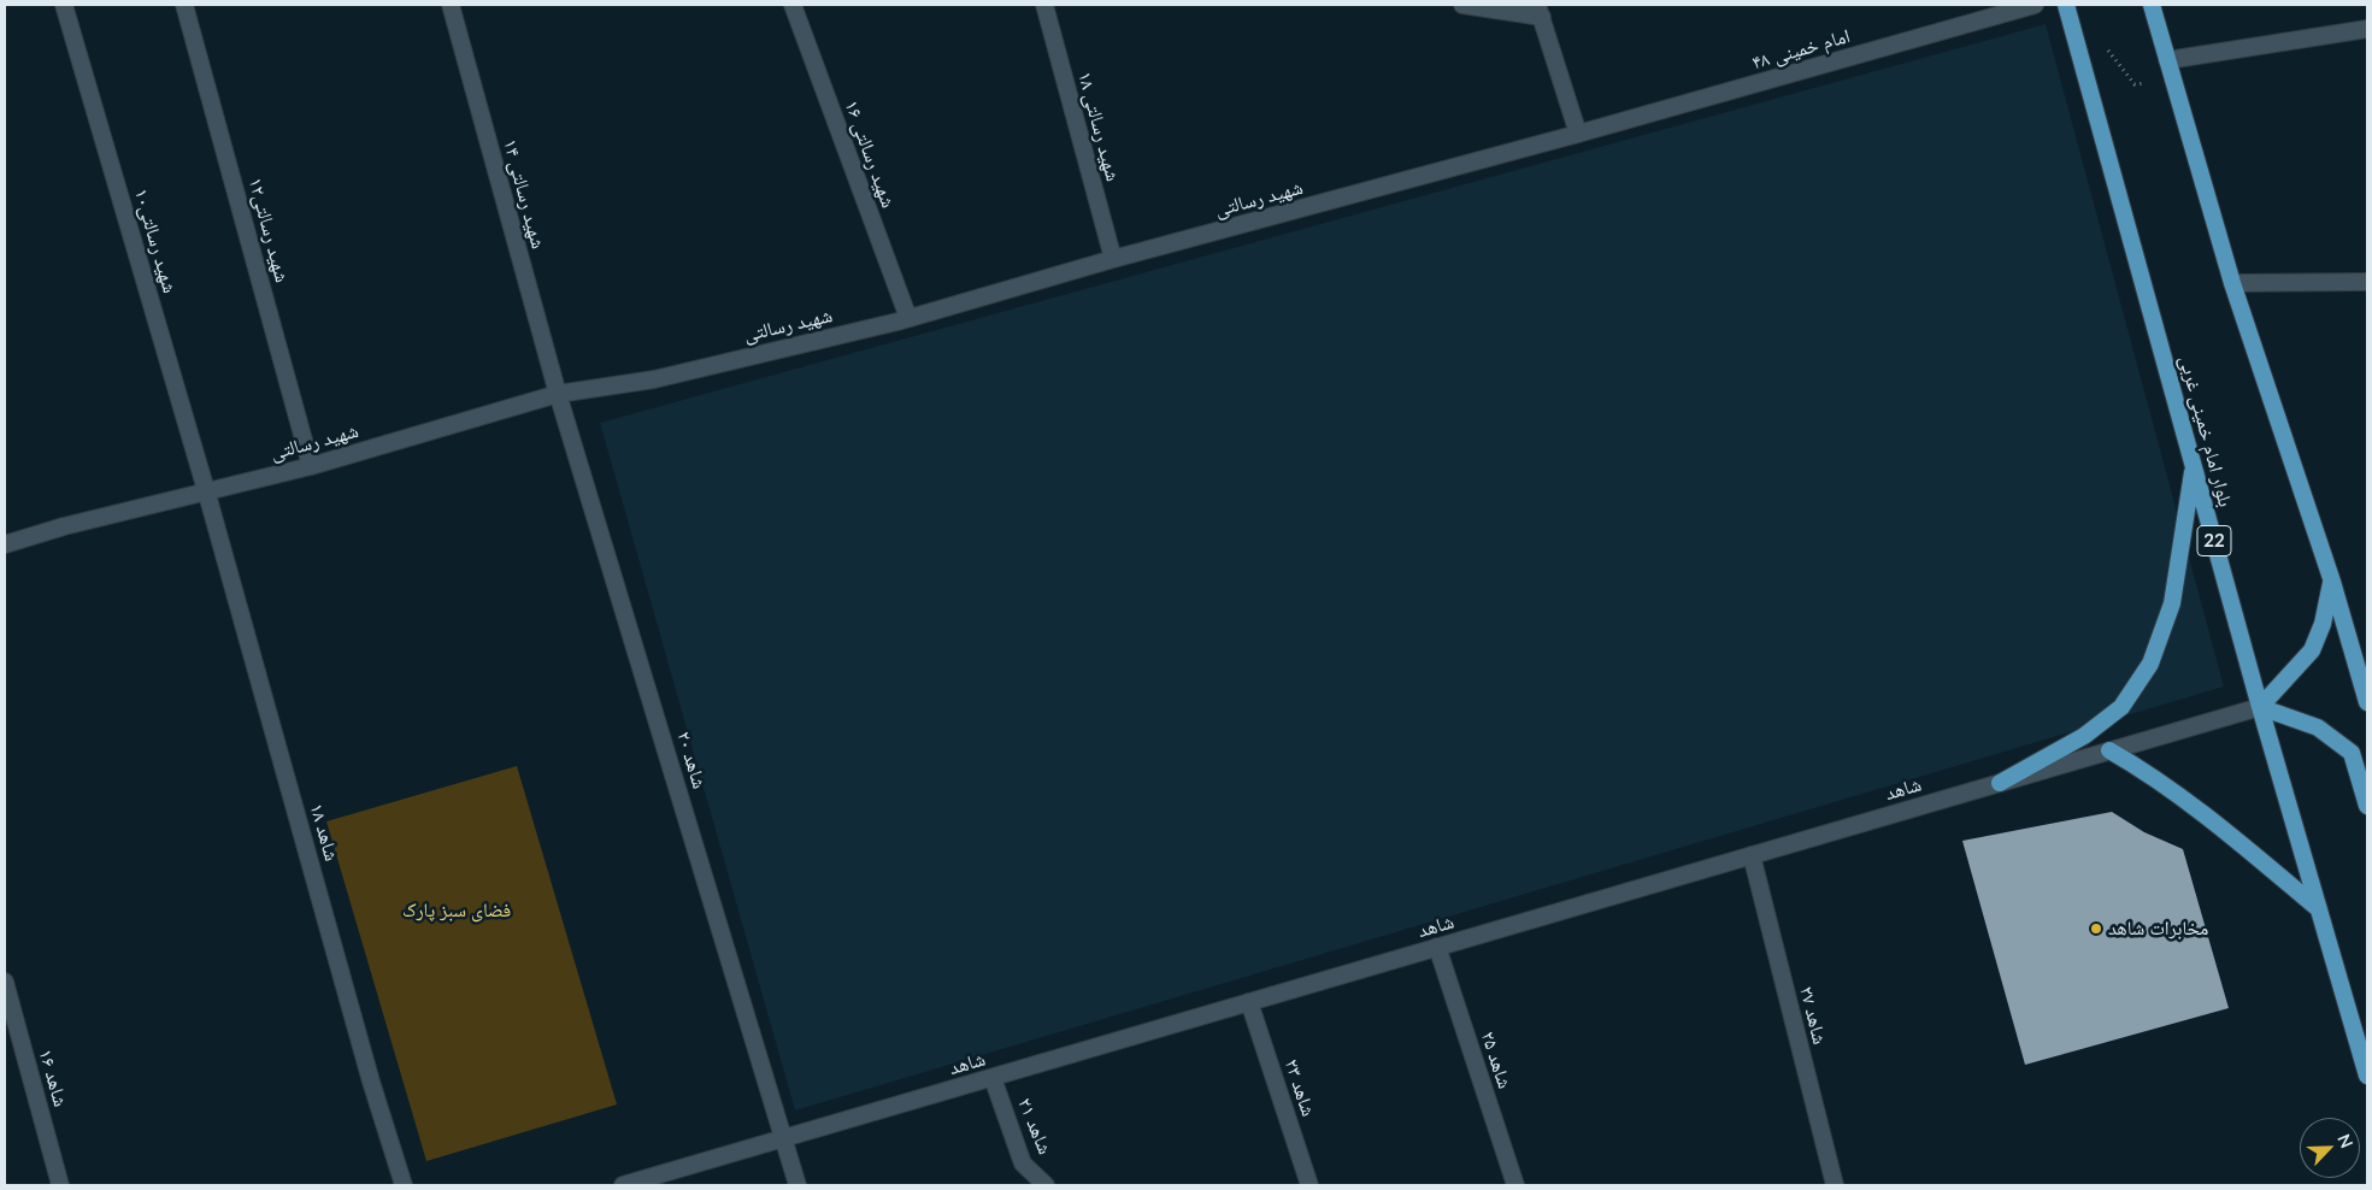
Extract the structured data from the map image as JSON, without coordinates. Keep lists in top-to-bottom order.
{
  "streets": {
    "main road": ["بلوار امام خمینی غربی", "22"],
    "street": [
      "امام خمینی ۴۸",
      "شهید رسالتی ۱۸",
      "شهید رسالتی ۱۶",
      "شهید رسالتی ۱۴",
      "شهید رسالتی",
      "شهید رسالتی۱۲",
      "شهید رسالتی۱۰",
      "شاهد ۲۰",
      "شاهد",
      "شاهد ۱۸",
      "شاهد ۲۷",
      "شاهد ۲۵",
      "شاهد ۱۶",
      "شاهد ۲۳",
      "شاهد ۲۱"
    ]
  },
  "crossings": [
    ["امام خمینی ۴۸", "شهید رسالتی"],
    ["شهید رسالتی ۱۸", "شهید رسالتی"],
    ["شهید رسالتی ۱۶", "شهید رسالتی"],
    ["شهید رسالتی ۱۴", "شهید رسالتی"],
    ["شهید رسالتی ۱۴", "شاهد ۲۰"],
    ["شهید رسالتی", "شهید رسالتی۱۲"],
    ["شهید رسالتی", "شهید رسالتی۱۰"],
    ["شهید رسالتی", "شاهد ۲۰"],
    ["شهید رسالتی", "شاهد ۱۸"],
    ["شهید رسالتی۱۰", "شاهد ۱۸"],
    ["بلوار امام خمینی غربی", "شاهد"],
    ["شاهد ۲۰", "شاهد"],
    ["شاهد", "شاهد ۲۷"],
    ["شاهد", "شاهد ۲۵"],
    ["شاهد", "شاهد ۲۳"],
    ["شاهد", "شاهد ۲۱"]
  ],
  "parks": ["فضای سبز پارک"],
  "places": ["مخابرات شاهد"],
  "north": "top right"
}
